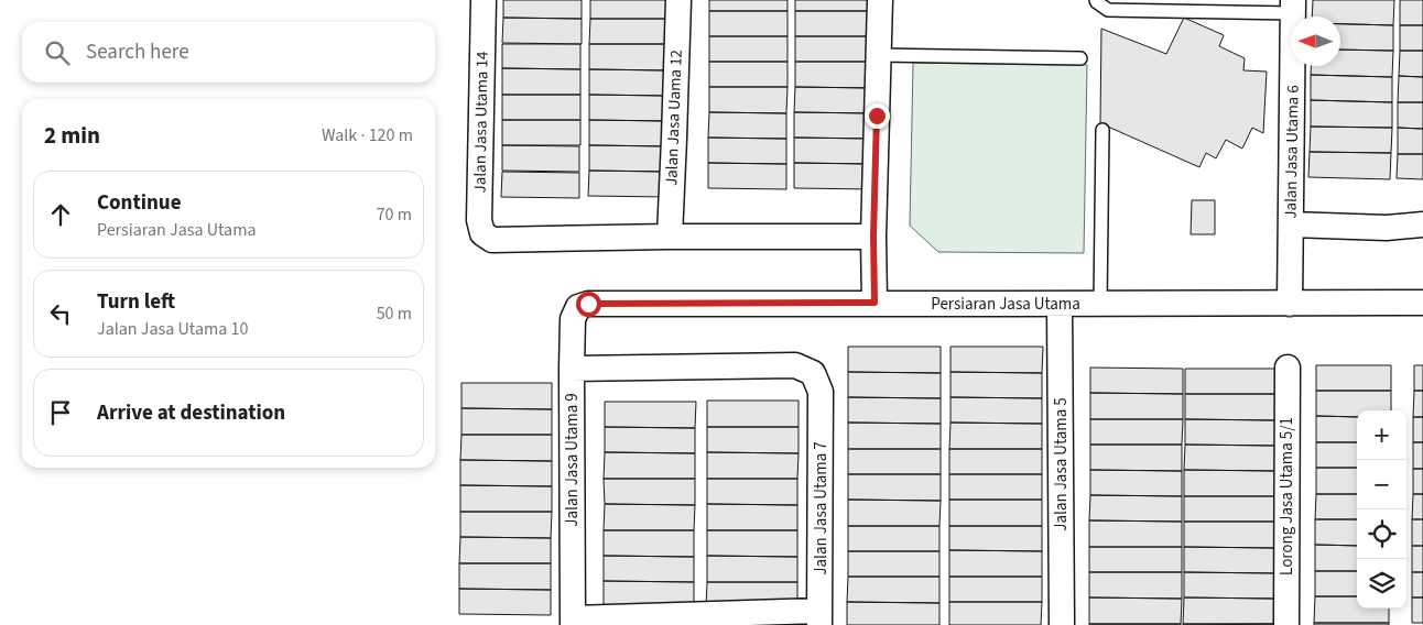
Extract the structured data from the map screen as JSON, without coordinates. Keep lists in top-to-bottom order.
{
  "streets": {
    "street": [
      "Jalan Jasa Uama 12",
      "Jalan Jasa Utama 14",
      "Jalan Jasa Utama 6",
      "Persiaran Jasa Utama",
      "Jalan Jasa Utama 9",
      "Jalan Jasa Utama 5",
      "Lorong Jasa Utama 5/1",
      "Jalan Jasa Utama 7"
    ]
  },
  "crossings": [
    ["Jalan Jasa Uama 12", "Jalan Jasa Utama 14"],
    ["Jalan Jasa Utama 6", "Persiaran Jasa Utama"],
    ["Persiaran Jasa Utama", "Jalan Jasa Utama 9"],
    ["Persiaran Jasa Utama", "Jalan Jasa Utama 5"],
    ["Jalan Jasa Utama 9", "Jalan Jasa Utama 7"]
  ],
  "north": "left",
  "page": {
    "search": "Search here",
    "heading": ["2 min", "Walk · 120 m"],
    "list": [
      ["Continue", "Persiaran Jasa Utama", "70 m"],
      ["Turn left", "Jalan Jasa Utama 10", "50 m"],
      "Arrive at destination"
    ],
    "map_buttons": ["+", "−"]
  }
}
